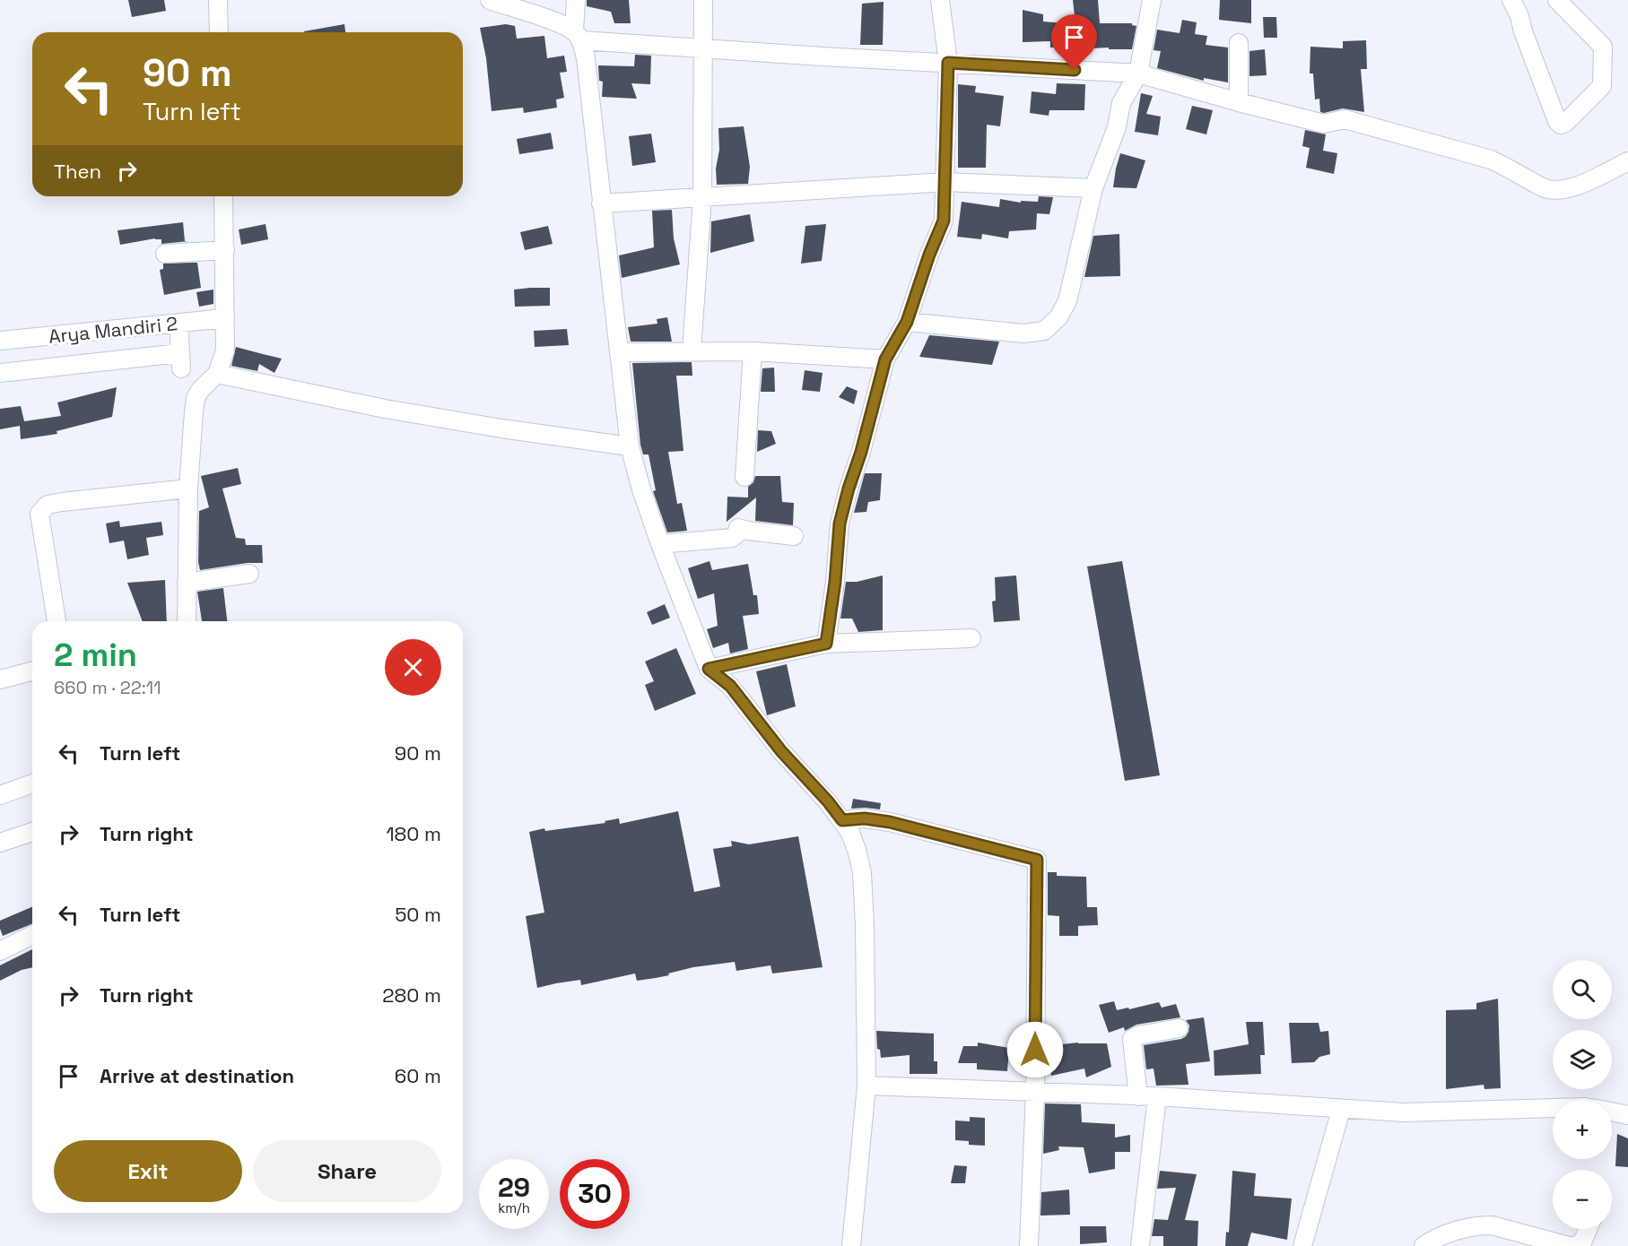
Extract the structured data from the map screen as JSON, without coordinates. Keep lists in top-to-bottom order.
{
  "streets": {
    "street": ["Arya Mandiri 2"]
  },
  "page": {
    "turn": ["90 m", "Turn left"],
    "then": "Then",
    "heading": ["2 min", "660 m · 22:11"],
    "list": [
      {
        "name": "Turn left",
        "value": "90 m"
      },
      {
        "name": "Turn right",
        "value": "180 m"
      },
      {
        "name": "Turn left",
        "value": "50 m"
      },
      {
        "name": "Turn right",
        "value": "280 m"
      },
      {
        "name": "Arrive at destination",
        "value": "60 m"
      }
    ],
    "map_buttons": ["+", "−"],
    "buttons": ["Exit", "Share"],
    "speed": "29 km/h",
    "limit": "30"
  }
}
